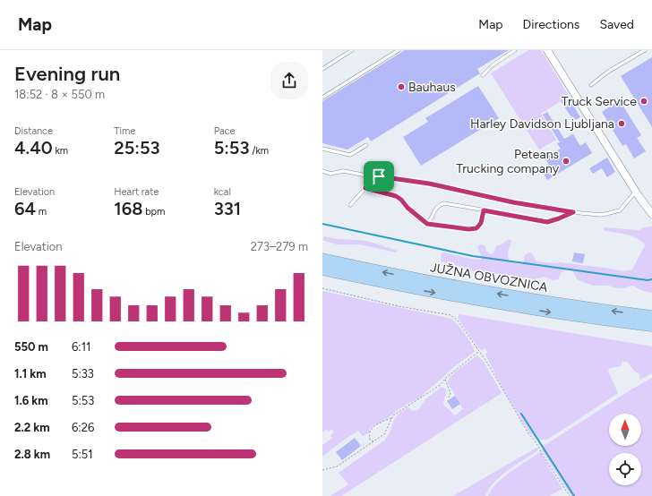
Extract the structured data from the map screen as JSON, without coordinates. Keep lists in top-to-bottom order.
{
  "streets": {
    "highway": ["JUŽNA OBVOZNICA"]
  },
  "places": [
    "Bauhaus",
    "Truck Service",
    "Harley Davidson Ljubljana",
    "Peteans Trucking company"
  ],
  "north": "top",
  "page": {
    "header": "Map",
    "nav": ["Map", "Directions", "Saved"],
    "heading": ["Evening run", "18:52 · 8 × 550 m"],
    "stats": [
      ["Distance", "4.40 km"],
      ["Time", "25:53"],
      ["Pace", "5:53 /km"],
      ["Elevation", "64 m"],
      ["Heart rate", "168 bpm"],
      ["kcal", "331"]
    ],
    "chart": ["Elevation", "273–279 m"],
    "list": [
      {
        "name": "550 m",
        "note": "6:11"
      },
      {
        "name": "1.1 km",
        "note": "5:33"
      },
      {
        "name": "1.6 km",
        "note": "5:53"
      },
      {
        "name": "2.2 km",
        "note": "6:26"
      },
      {
        "name": "2.8 km",
        "note": "5:51"
      }
    ]
  }
}
